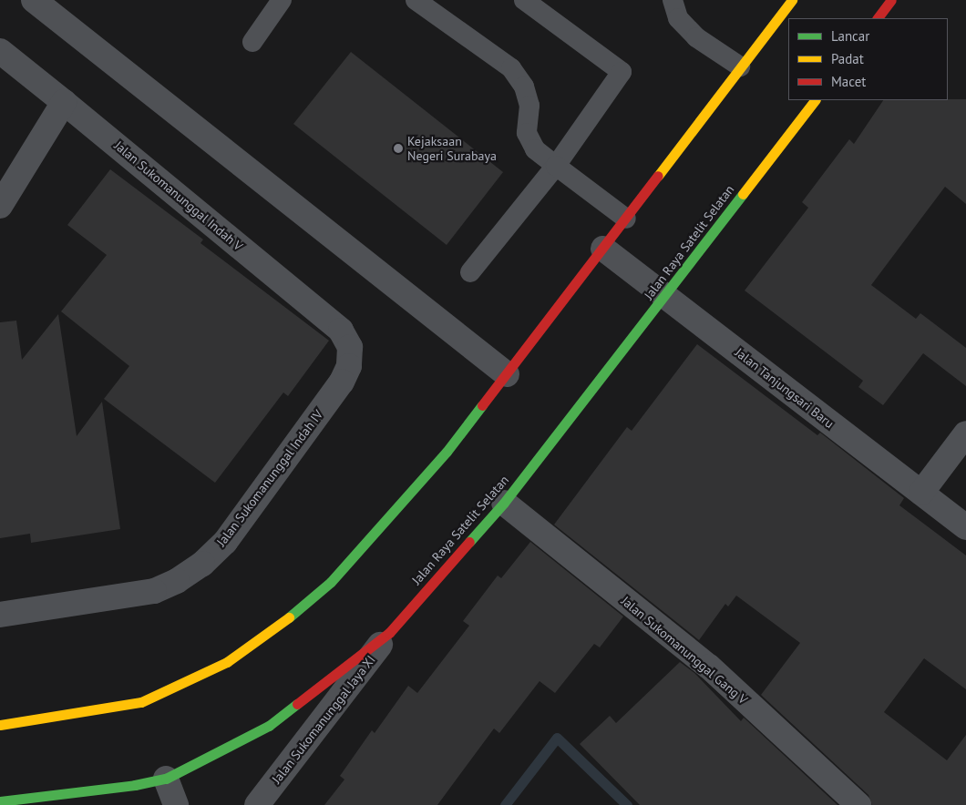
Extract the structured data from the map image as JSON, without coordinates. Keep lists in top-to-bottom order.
{
  "streets": {
    "main road": ["Jalan Raya Satelit Selatan"],
    "street": [
      "Jalan Sukomanunggal Indah V",
      "Jalan Tanjungsari Baru",
      "Jalan Sukomanunggal Indah IV",
      "Jalan Sukomanunggal Gang V",
      "Jalan Sukomanunggal Jaya XI"
    ]
  },
  "crossings": [
    ["Jalan Sukomanunggal Indah V", "Jalan Sukomanunggal Indah IV"],
    ["Jalan Raya Satelit Selatan", "Jalan Tanjungsari Baru"],
    ["Jalan Raya Satelit Selatan", "Jalan Sukomanunggal Gang V"],
    ["Jalan Raya Satelit Selatan", "Jalan Sukomanunggal Jaya XI"]
  ],
  "places": ["Kejaksaan Negeri Surabaya"],
  "legend": ["Lancar", "Padat", "Macet"]
}
